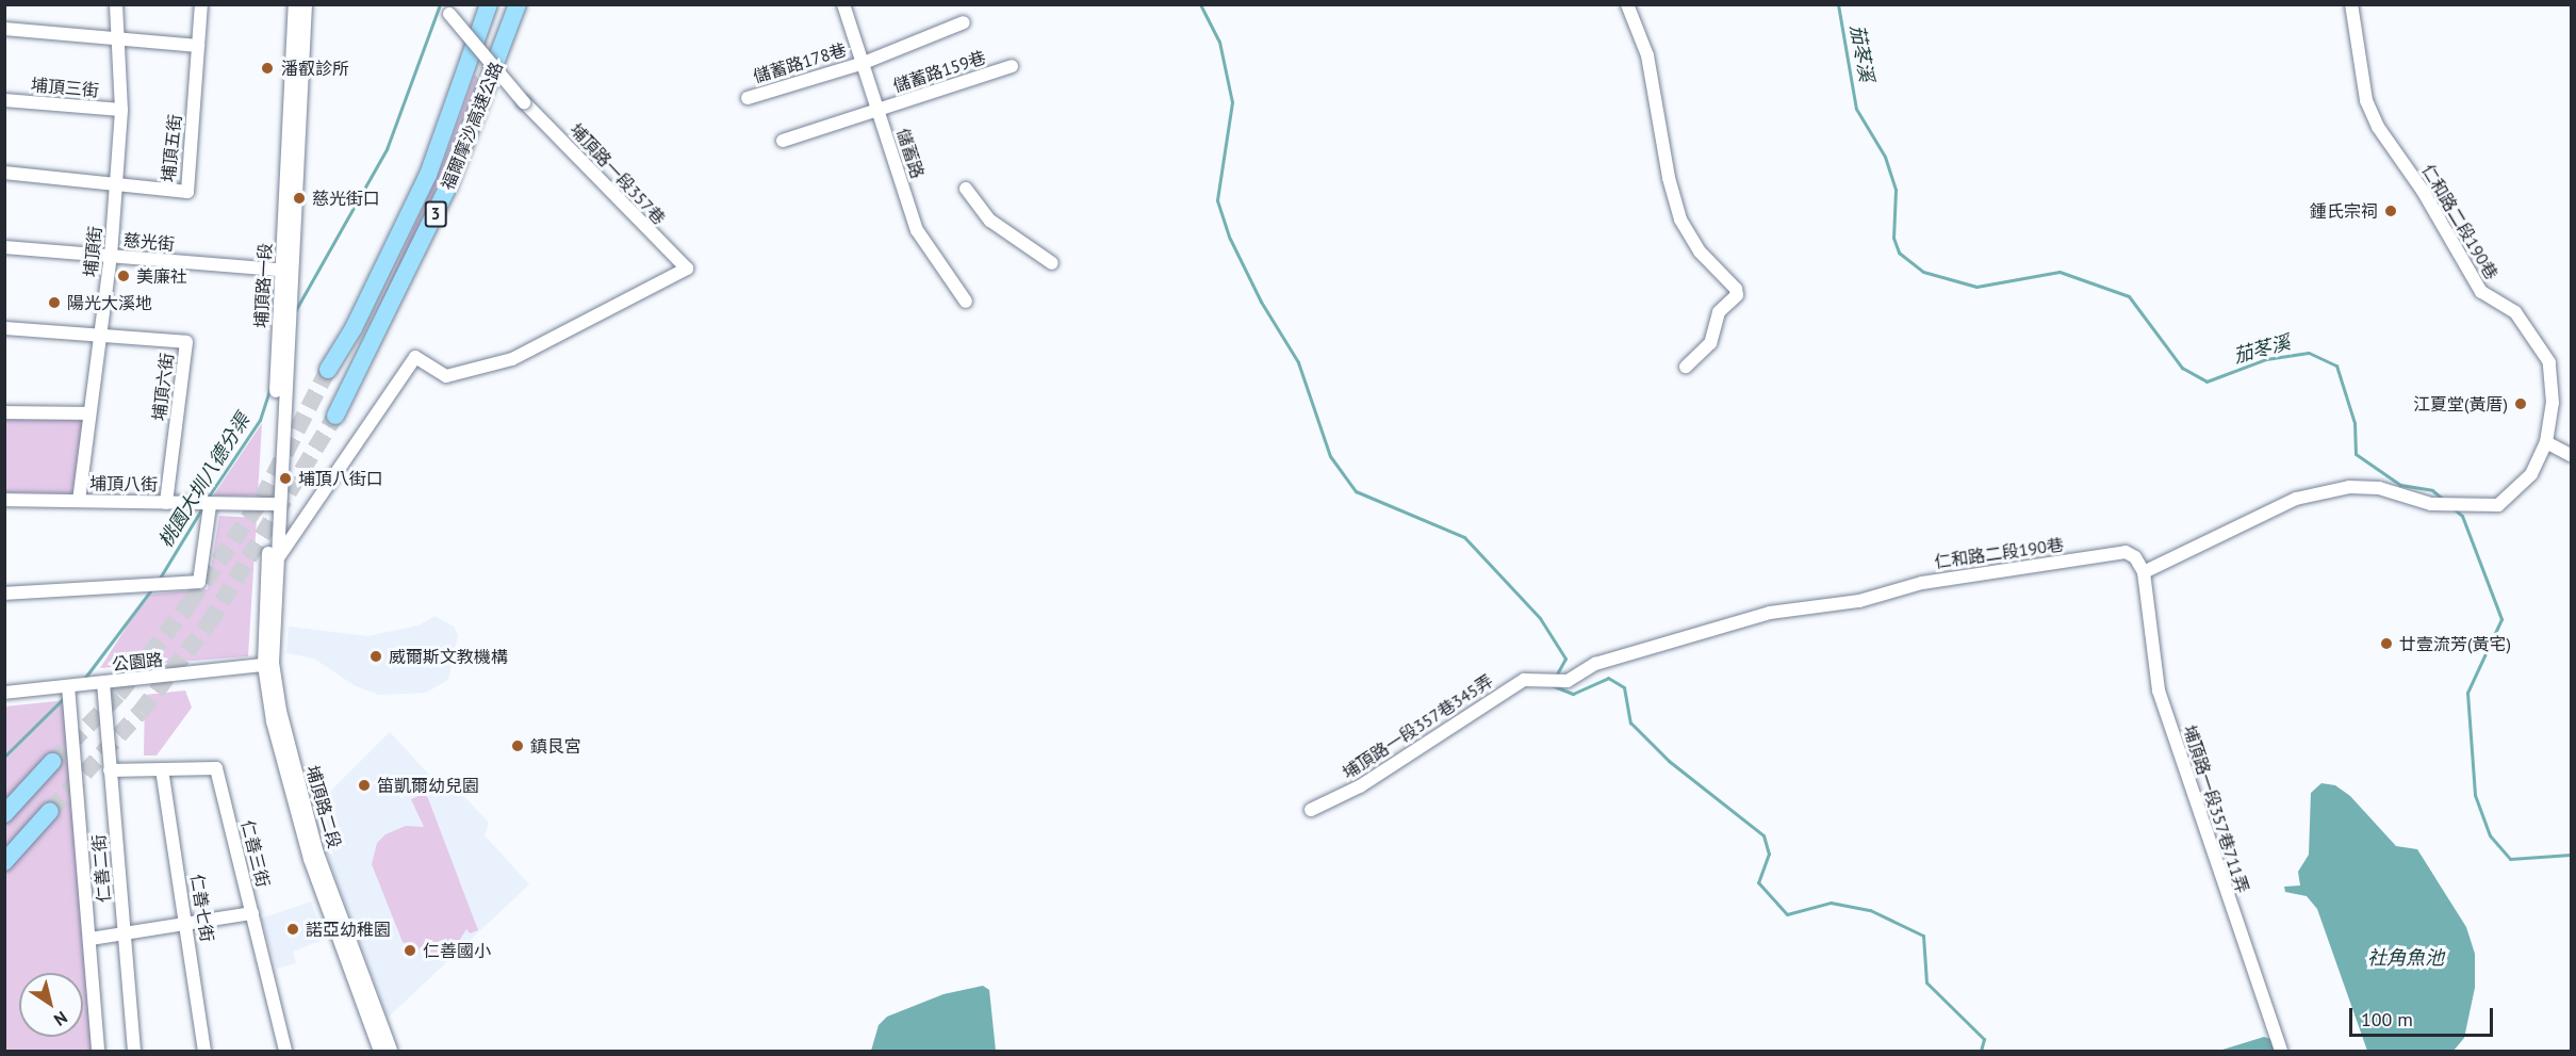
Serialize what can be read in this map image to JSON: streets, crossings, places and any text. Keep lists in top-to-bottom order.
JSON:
{
  "streets": {
    "highway": ["福爾摩沙高速公路", "3"],
    "street": [
      "儲蓄路178巷",
      "儲蓄路159巷",
      "埔頂三街",
      "埔頂五街",
      "儲蓄路",
      "埔頂路一段357巷",
      "仁和路二段190巷",
      "慈光街",
      "埔頂街",
      "埔頂路一段",
      "埔頂六街",
      "埔頂八街",
      "公園路",
      "埔頂路一段357巷345弄",
      "埔頂路二段",
      "埔頂路一段357巷711弄",
      "仁善三街",
      "仁善二街",
      "仁善七街"
    ]
  },
  "crossings": [
    ["儲蓄路178巷", "儲蓄路"],
    ["儲蓄路159巷", "儲蓄路"],
    ["埔頂三街", "埔頂街"],
    ["埔頂五街", "埔頂街"],
    ["埔頂路一段357巷", "埔頂路一段"],
    ["埔頂路一段357巷", "埔頂路二段"],
    ["仁和路二段190巷", "埔頂路一段357巷345弄"],
    ["仁和路二段190巷", "埔頂路一段357巷711弄"],
    ["慈光街", "埔頂街"],
    ["慈光街", "埔頂路一段"],
    ["埔頂街", "埔頂六街"],
    ["埔頂街", "埔頂八街"],
    ["埔頂路一段", "埔頂八街"],
    ["埔頂路一段", "埔頂路二段"],
    ["埔頂六街", "埔頂八街"],
    ["公園路", "埔頂路二段"],
    ["公園路", "仁善二街"],
    ["仁善三街", "仁善二街"],
    ["仁善三街", "仁善七街"]
  ],
  "water": ["茄苳溪", "桃園大圳八德分渠", "社角魚池"],
  "places": [
    "潘叡診所",
    "慈光街口",
    "鍾氏宗祠",
    "美廉社",
    "陽光大溪地",
    "江夏堂(黃厝)",
    "埔頂八街口",
    "廿壹流芳(黃宅)",
    "威爾斯文教機構",
    "鎮艮宮",
    "笛凱爾幼兒園",
    "諾亞幼稚園",
    "仁善國小"
  ],
  "scale_bar": "100 m",
  "north": "bottom right"
}
